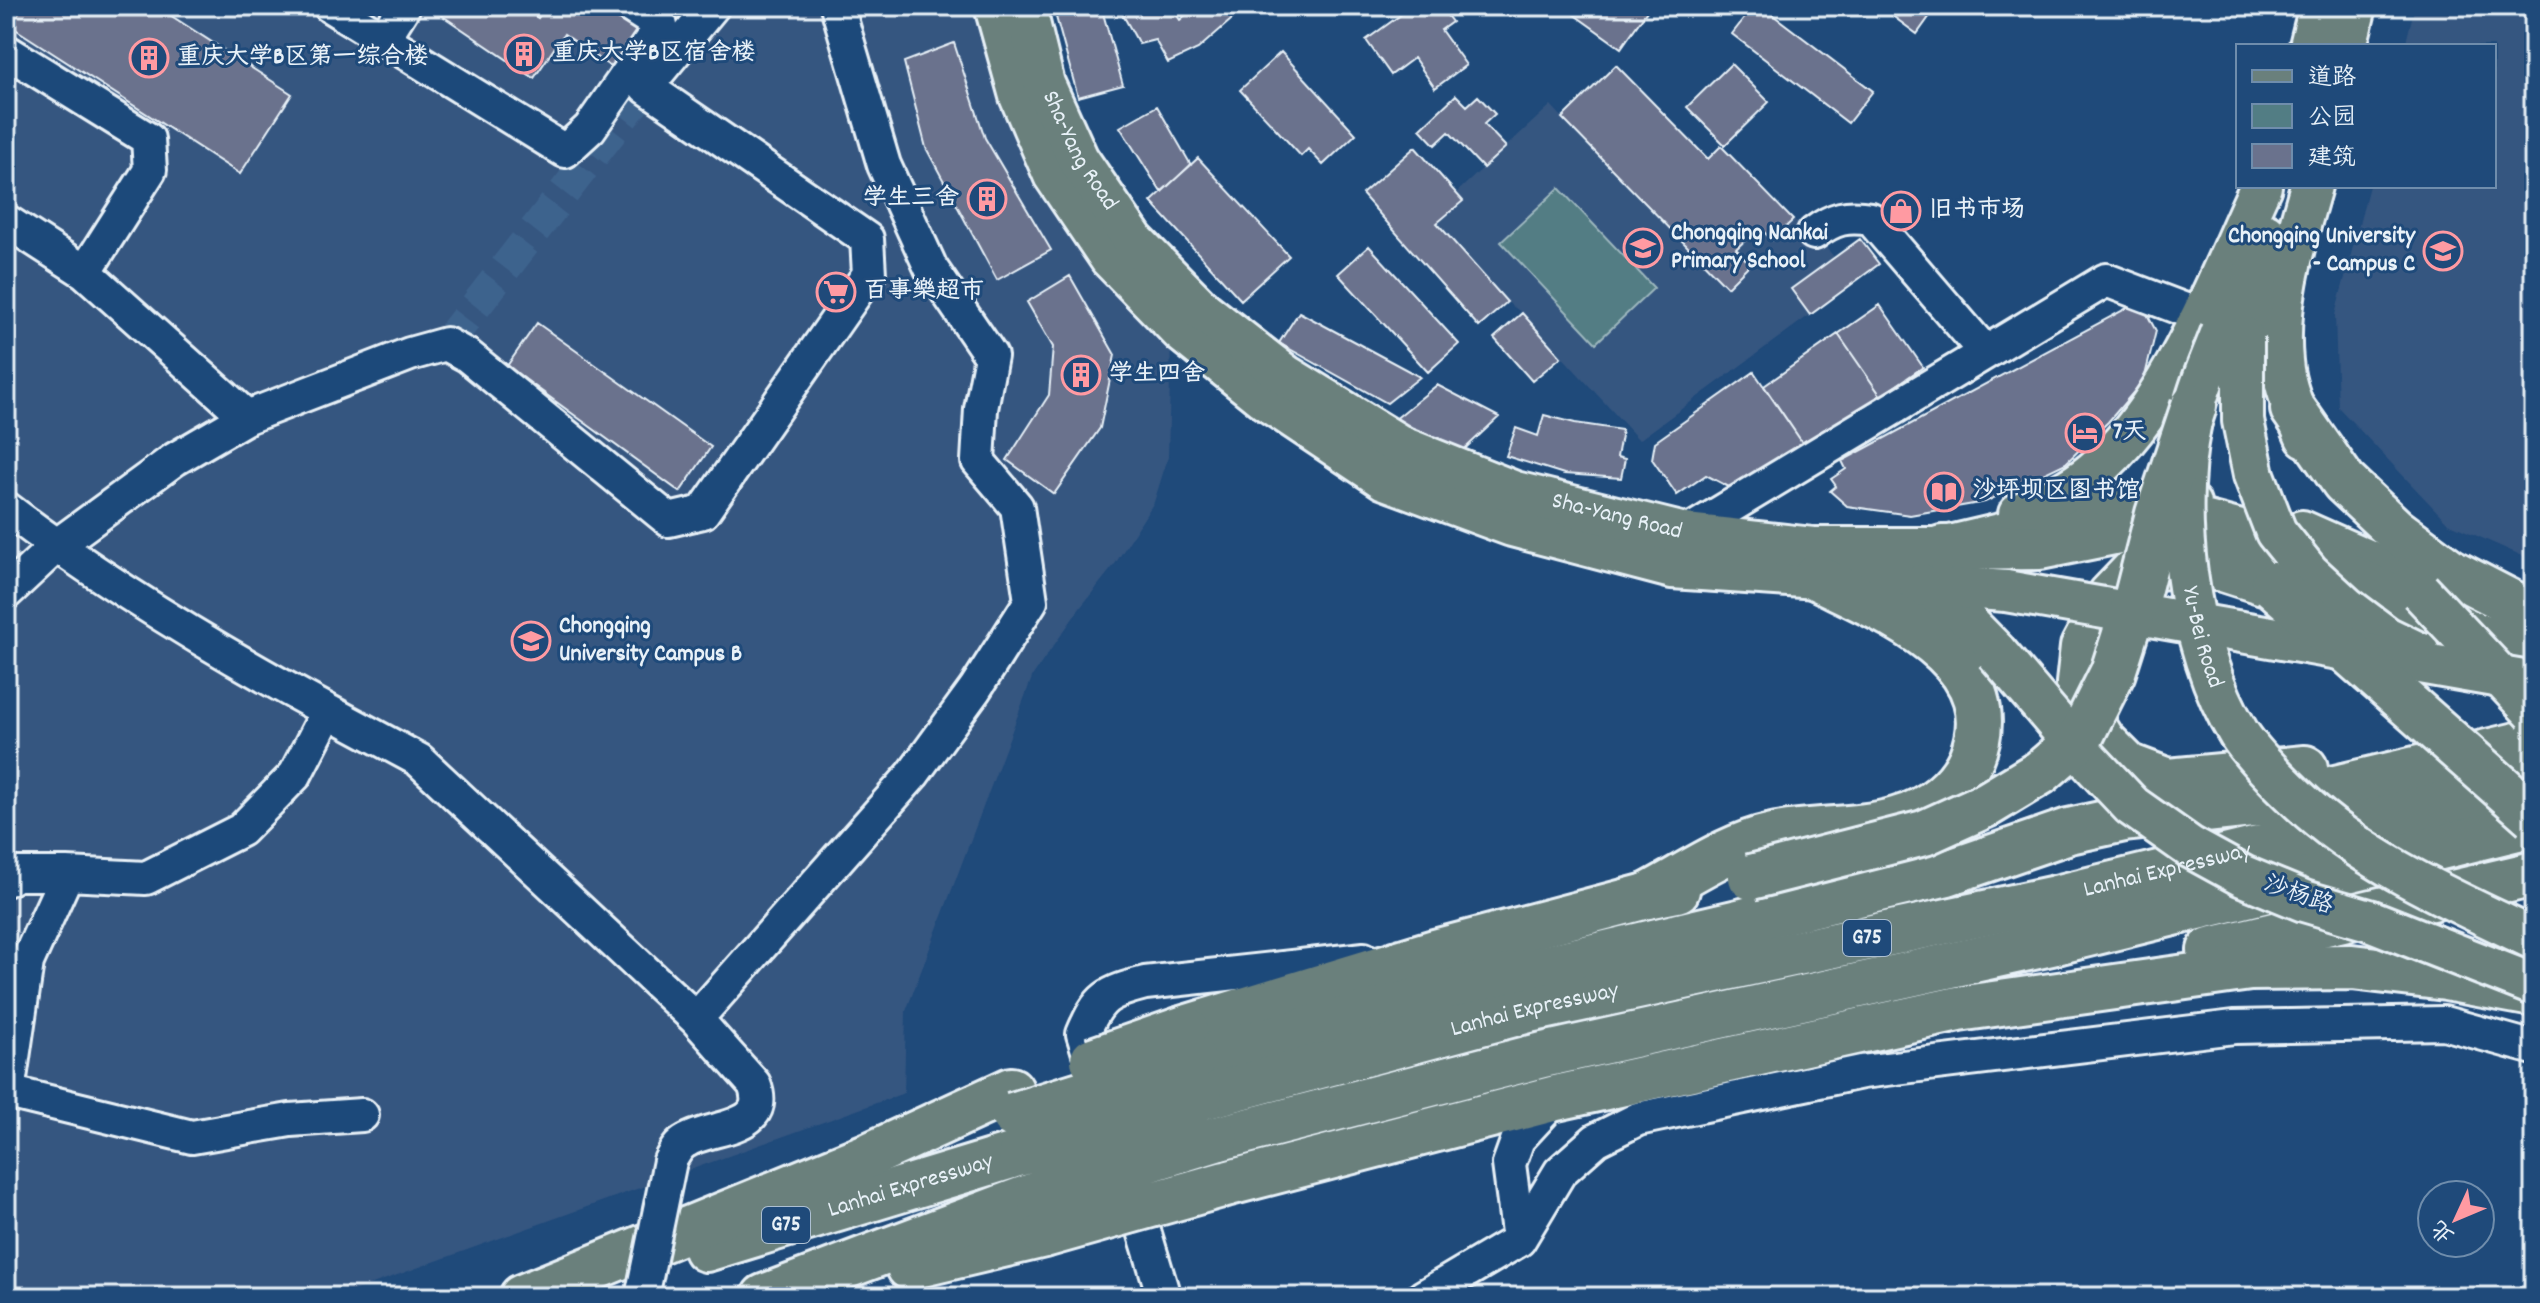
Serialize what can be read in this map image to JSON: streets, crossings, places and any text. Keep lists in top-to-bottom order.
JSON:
{
  "streets": {
    "highway": ["Lanhai Expressway", "G75"],
    "main road": ["Sha-Yang Road", "Yu-Bei Road", "沙杨路"]
  },
  "crossings": [
    ["Sha-Yang Road", "沙杨路"]
  ],
  "places": {
    "building": [
      "重庆大学B区宿舍楼",
      "重庆大学B区第一综合楼",
      "学生三舍",
      "学生四舍"
    ],
    "shop": ["旧书市场"],
    "school or university": ["Chongqing Nankai Primary School", "Chongqing University - Campus C", "Chongqing University Campus B"],
    "supermarket": ["百事樂超市"],
    "hotel": ["7天"],
    "library": ["沙坪坝区图书馆"]
  },
  "legend": ["道路", "公园", "建筑"],
  "north": "bottom left"
}
